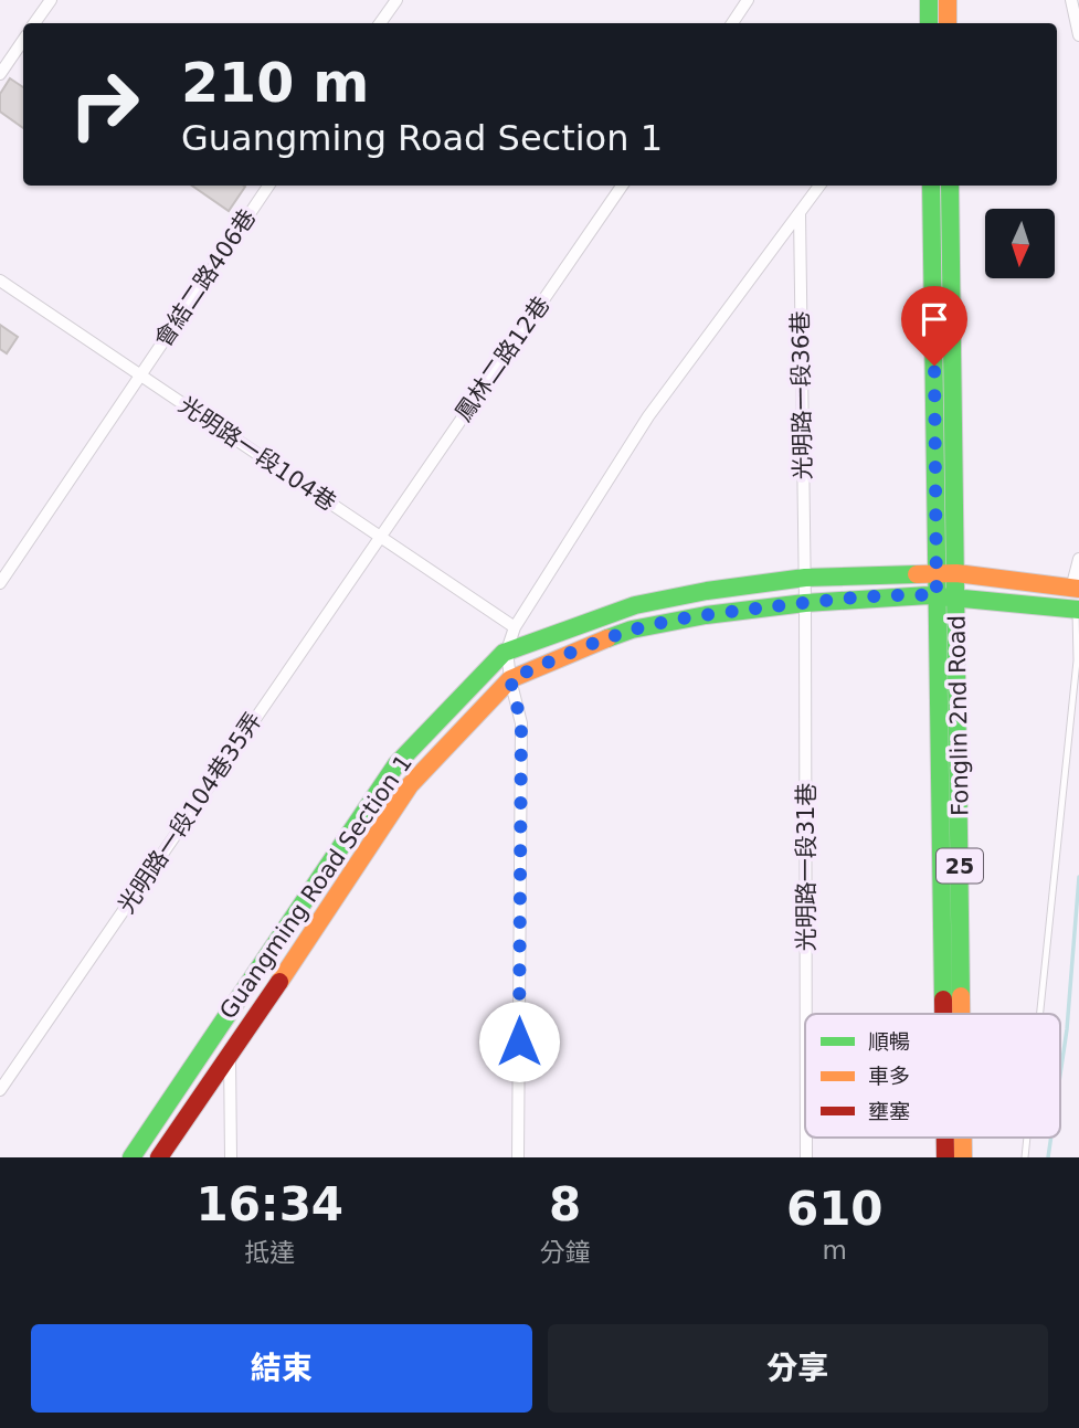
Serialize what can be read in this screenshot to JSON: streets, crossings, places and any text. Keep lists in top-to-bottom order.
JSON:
{
  "streets": {
    "street": [
      "會結二路406巷",
      "鳳林二路12巷",
      "光明路一段36巷",
      "光明路一段104巷",
      "Fonglin 2nd Road",
      "光明路一段104巷35弄",
      "25",
      "光明路一段31巷",
      "Guangming Road Section 1"
    ]
  },
  "crossings": [
    ["會結二路406巷", "光明路一段104巷"],
    ["鳳林二路12巷", "光明路一段104巷"],
    ["鳳林二路12巷", "光明路一段104巷35弄"],
    ["光明路一段36巷", "光明路一段31巷"],
    ["光明路一段36巷", "Guangming Road Section 1"],
    ["光明路一段104巷", "光明路一段104巷35弄"],
    ["Fonglin 2nd Road", "Guangming Road Section 1"],
    ["光明路一段31巷", "Guangming Road Section 1"]
  ],
  "legend": ["順暢", "車多", "壅塞"],
  "north": "bottom",
  "page": {
    "turn": ["210 m", "Guangming Road Section 1"],
    "eta": [
      "16:34",
      "抵達",
      "8",
      "分鐘",
      "610",
      "m"
    ],
    "buttons": ["結束", "分享"]
  }
}
